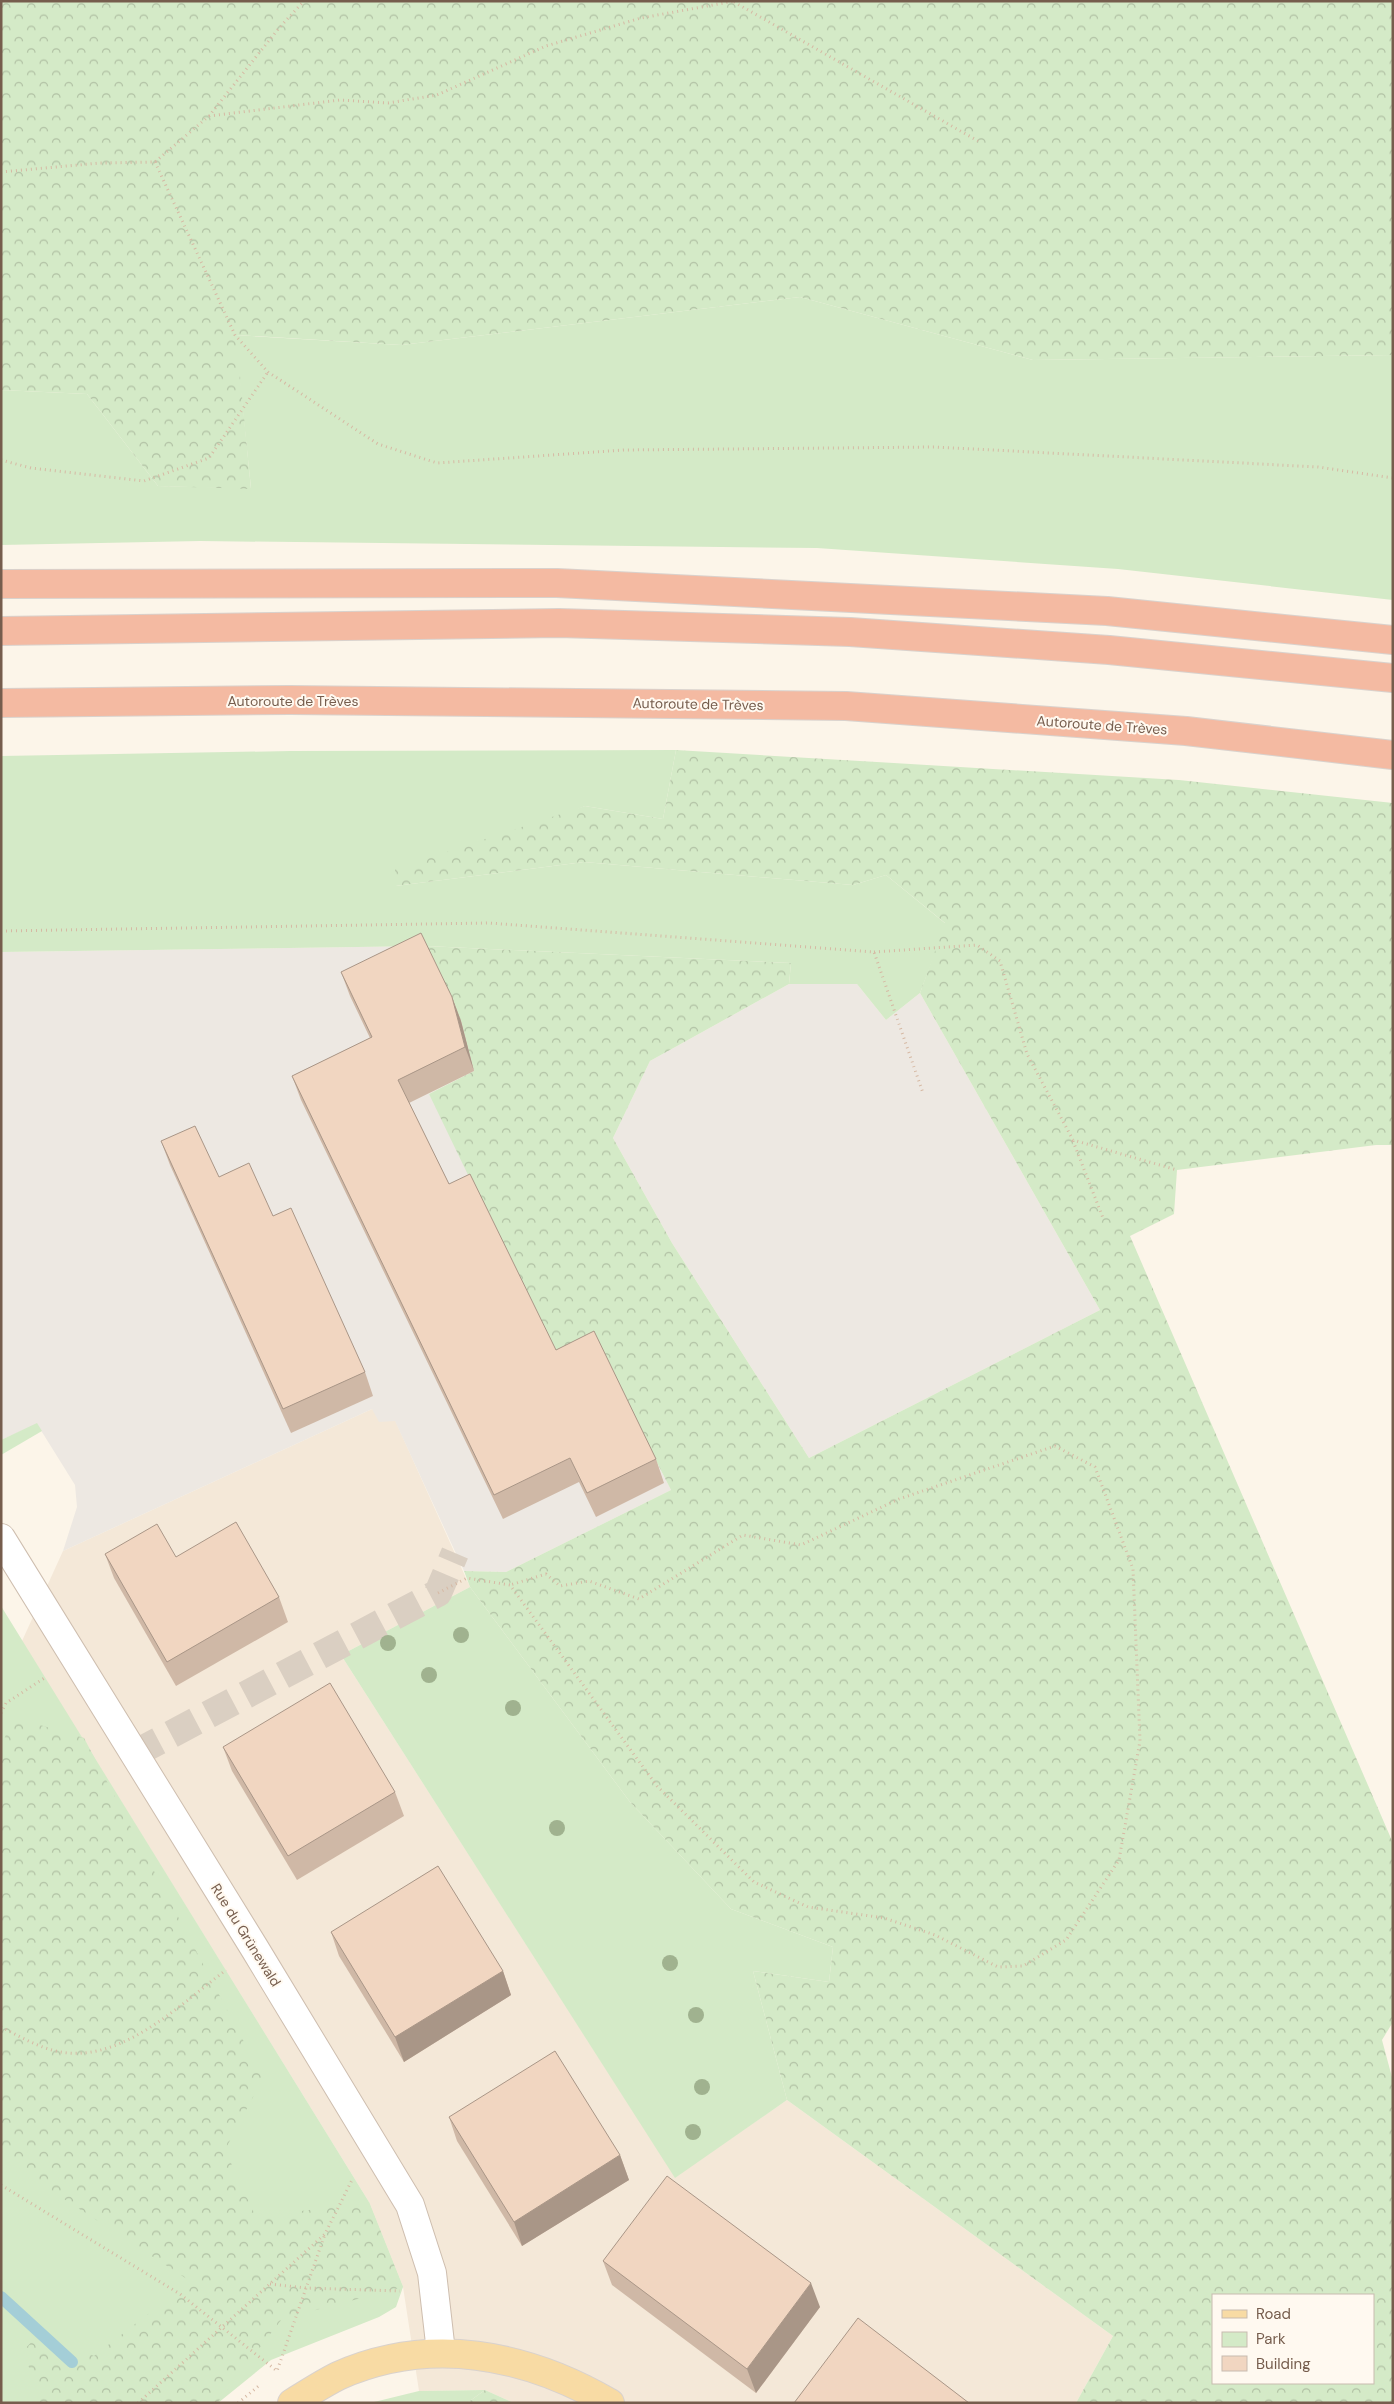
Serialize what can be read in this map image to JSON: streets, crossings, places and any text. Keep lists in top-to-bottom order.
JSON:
{
  "streets": {
    "highway": ["Autoroute de Trèves"],
    "street": ["Rue du Grünewald"]
  },
  "legend": ["Road", "Park", "Building"]
}
